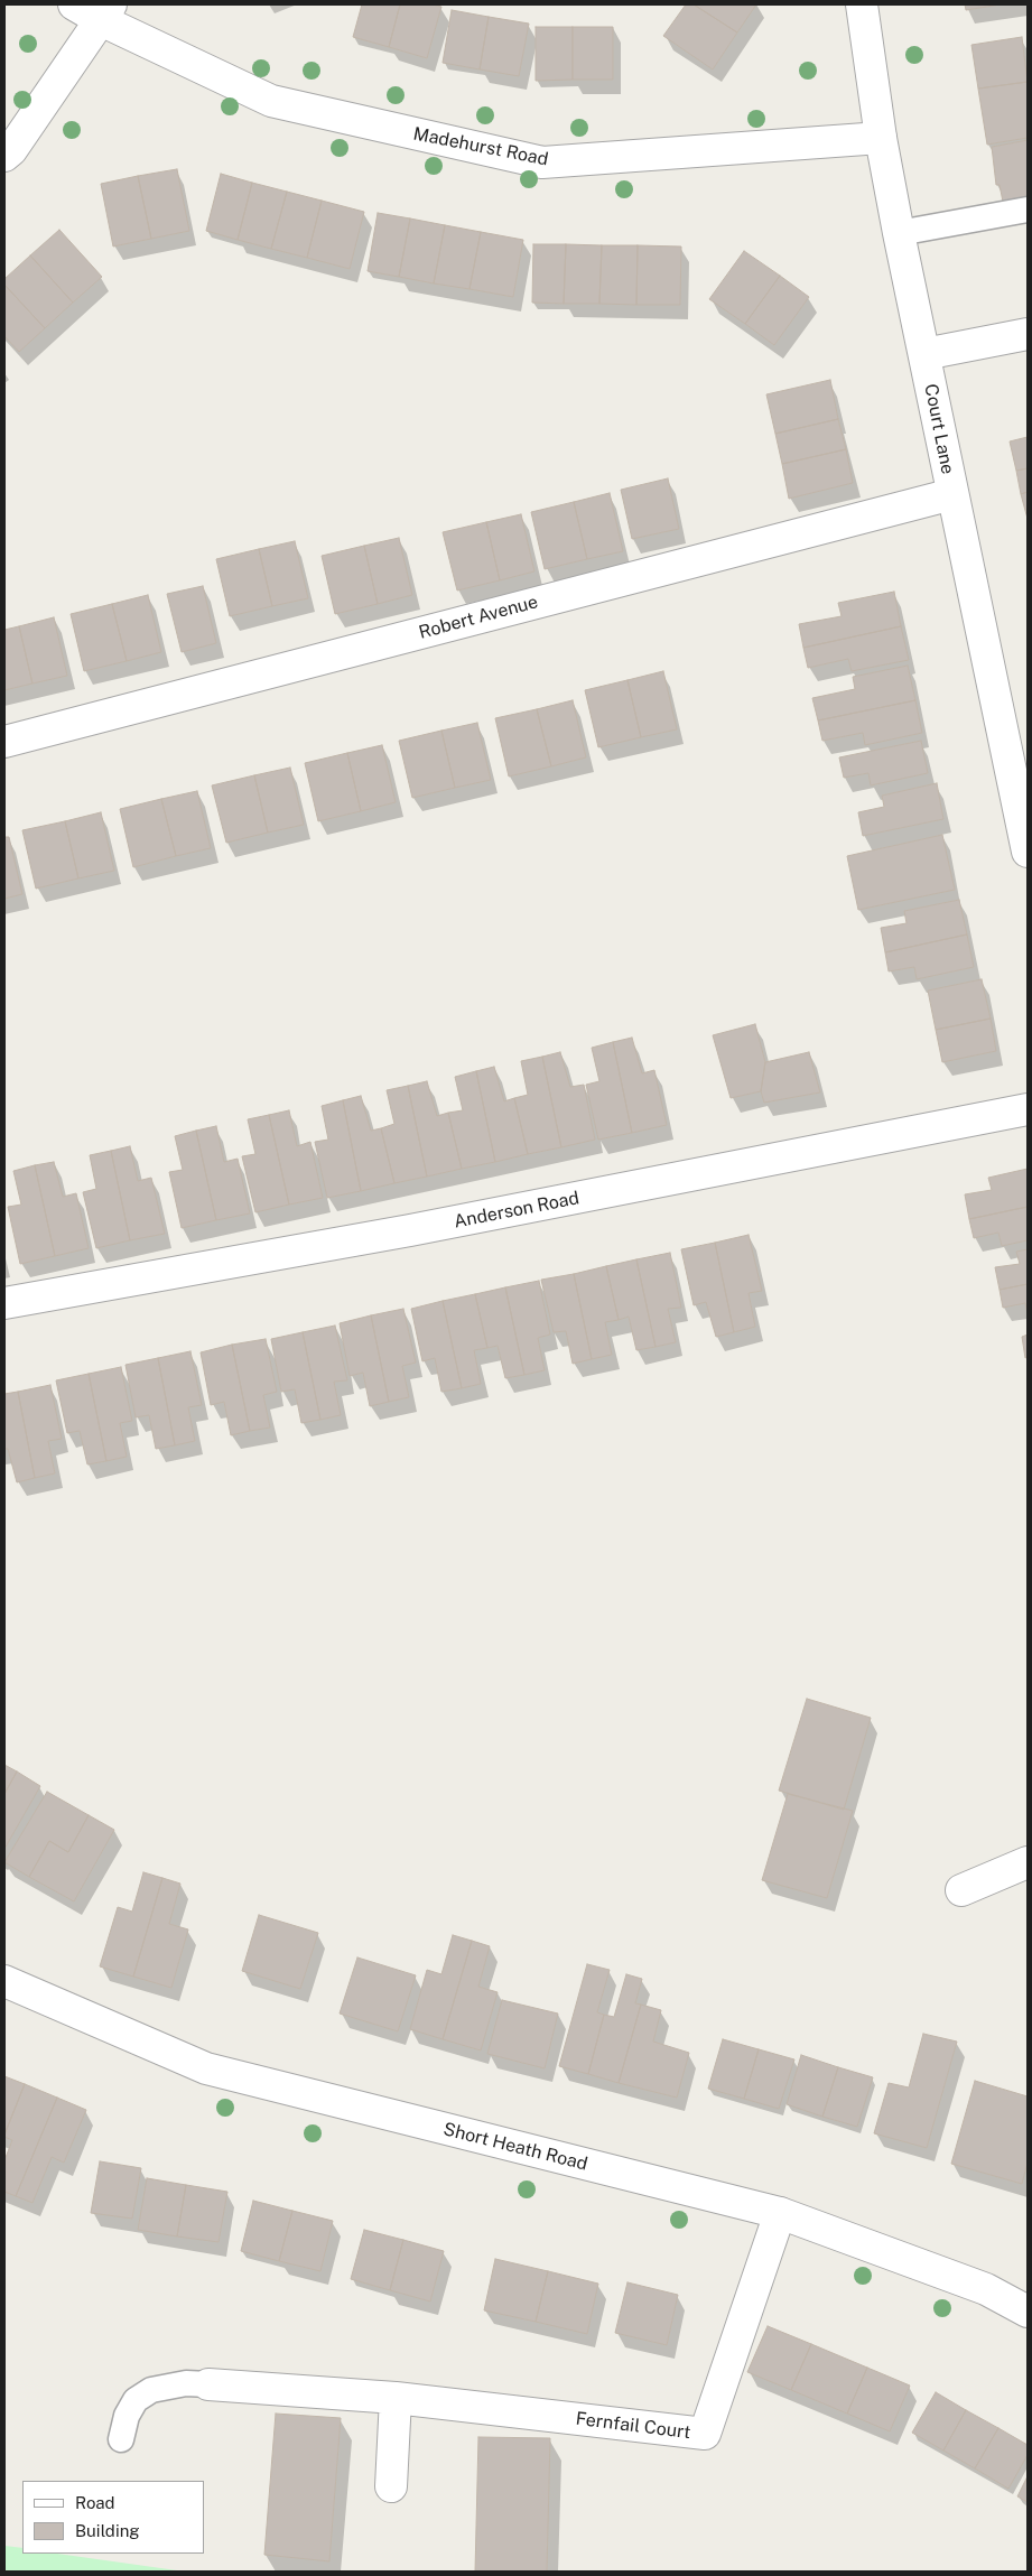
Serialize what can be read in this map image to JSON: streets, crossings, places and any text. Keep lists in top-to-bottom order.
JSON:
{
  "streets": {
    "street": [
      "Madehurst Road",
      "Court Lane",
      "Robert Avenue",
      "Anderson Road",
      "Short Heath Road",
      "Fernfail Court"
    ]
  },
  "crossings": [
    ["Madehurst Road", "Court Lane"],
    ["Court Lane", "Robert Avenue"],
    ["Short Heath Road", "Fernfail Court"]
  ],
  "legend": ["Road", "Building"]
}
